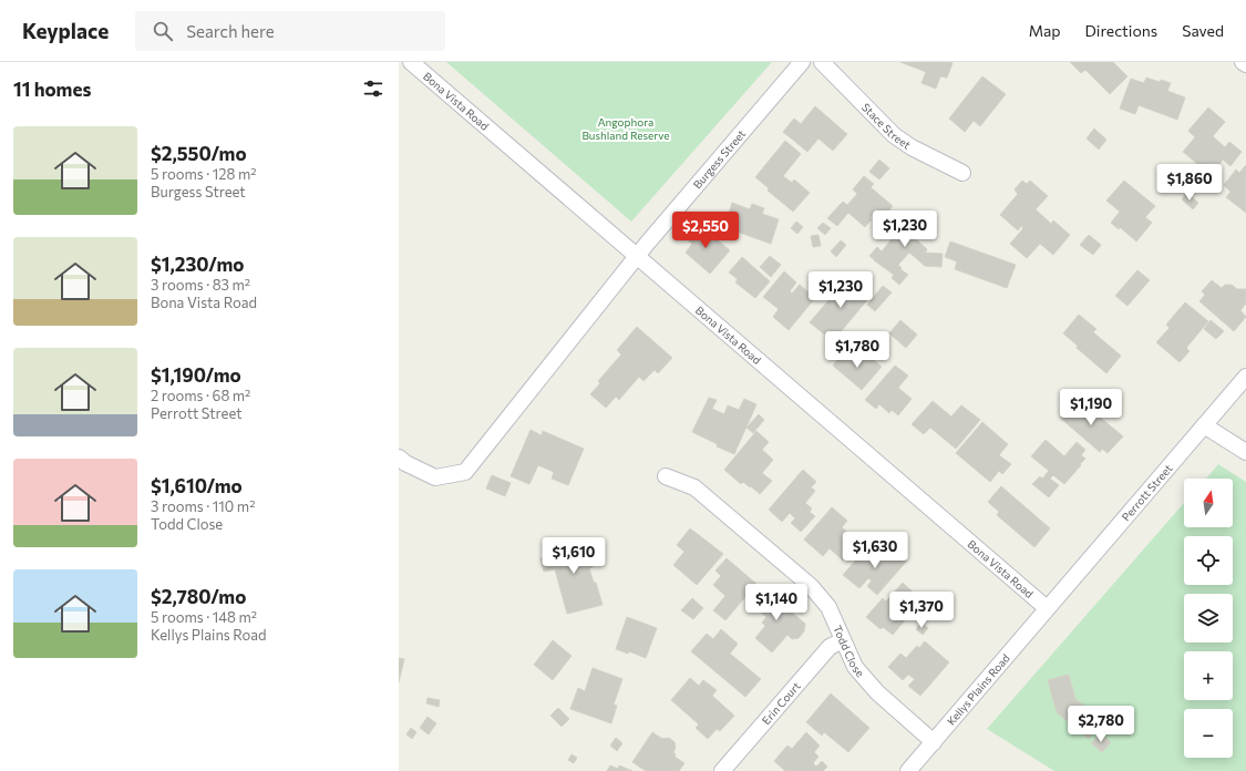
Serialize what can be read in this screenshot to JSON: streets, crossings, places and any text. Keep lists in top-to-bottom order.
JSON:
{
  "streets": {
    "street": [
      "Bona Vista Road",
      "Stace Street",
      "Burgess Street",
      "Perrott Street",
      "Todd Close",
      "Kellys Plains Road",
      "Erin Court"
    ]
  },
  "crossings": [
    ["Bona Vista Road", "Burgess Street"],
    ["Bona Vista Road", "Perrott Street"],
    ["Bona Vista Road", "Kellys Plains Road"],
    ["Perrott Street", "Kellys Plains Road"],
    ["Todd Close", "Kellys Plains Road"],
    ["Todd Close", "Erin Court"]
  ],
  "parks": ["Angophora Bushland Reserve"],
  "north": "top",
  "page": {
    "header": "Keyplace",
    "search": "Search here",
    "nav": ["Map", "Directions", "Saved"],
    "heading": "11 homes",
    "list": [
      {
        "name": "$2,550/mo",
        "note": "5 rooms · 128 m² · Burgess Street"
      },
      {
        "name": "$1,230/mo",
        "note": "3 rooms · 83 m² · Bona Vista Road"
      },
      {
        "name": "$1,190/mo",
        "note": "2 rooms · 68 m² · Perrott Street"
      },
      {
        "name": "$1,610/mo",
        "note": "3 rooms · 110 m² · Todd Close"
      },
      {
        "name": "$2,780/mo",
        "note": "5 rooms · 148 m² · Kellys Plains Road"
      }
    ],
    "price": [
      "$1,860",
      "$1,230",
      "$2,550",
      "$1,230",
      "$1,780",
      "$1,190",
      "$1,630",
      "$1,610",
      "$1,140",
      "$1,370",
      "$2,780"
    ],
    "map_buttons": ["+", "−"]
  }
}
